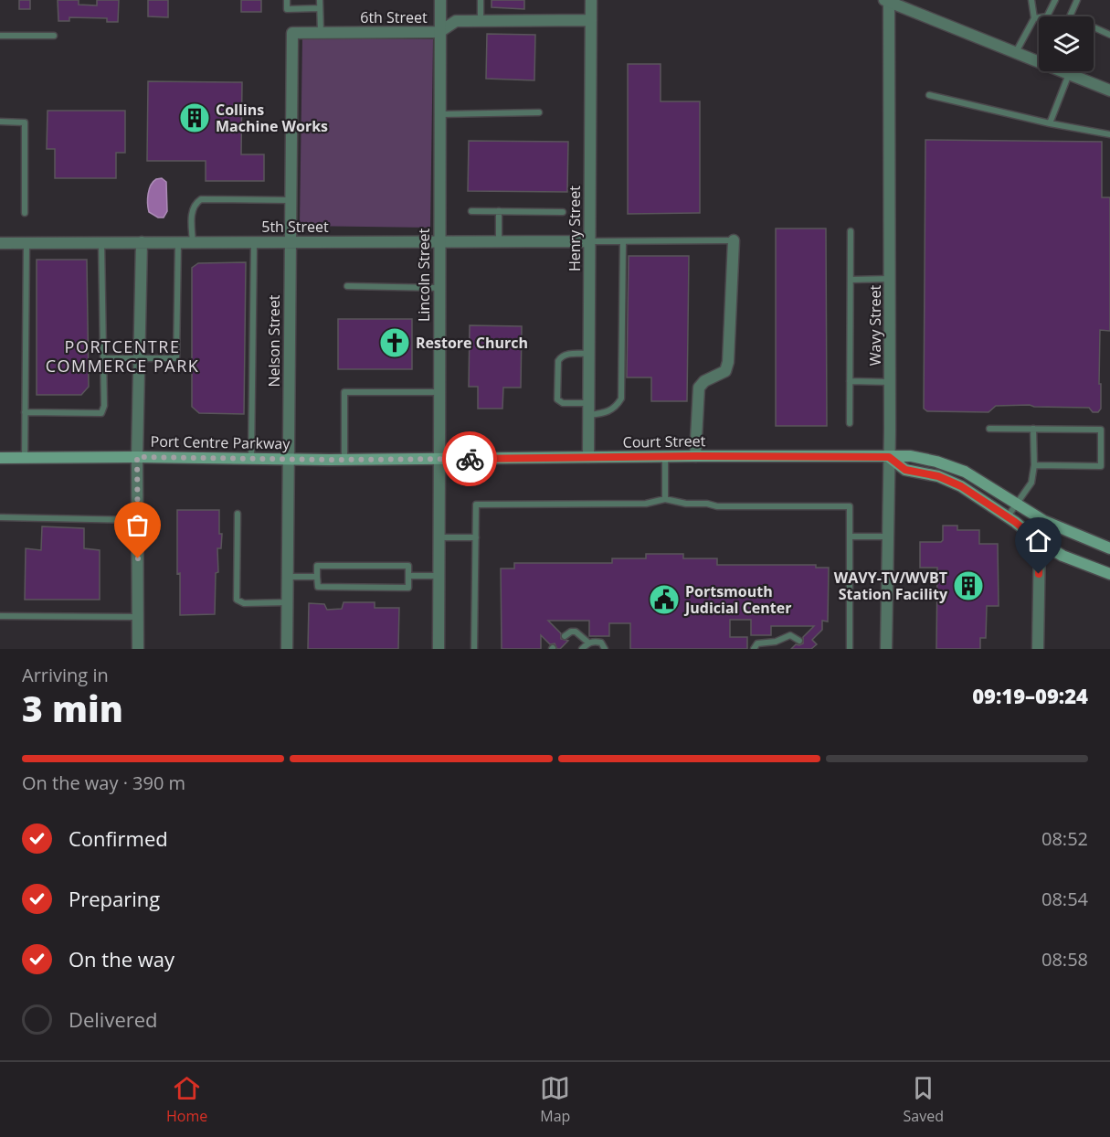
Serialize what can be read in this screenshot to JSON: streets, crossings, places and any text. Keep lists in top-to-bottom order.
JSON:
{
  "streets": {
    "main road": ["Court Street", "Port Centre Parkway"],
    "street": [
      "6th Street",
      "5th Street",
      "Henry Street",
      "Lincoln Street",
      "Wavy Street",
      "Nelson Street"
    ]
  },
  "crossings": [
    ["6th Street", "Henry Street"],
    ["6th Street", "Lincoln Street"],
    ["6th Street", "Nelson Street"],
    ["5th Street", "Henry Street"],
    ["5th Street", "Lincoln Street"],
    ["5th Street", "Nelson Street"],
    ["Henry Street", "Court Street"],
    ["Lincoln Street", "Court Street"],
    ["Lincoln Street", "Port Centre Parkway"],
    ["Wavy Street", "Court Street"],
    ["Nelson Street", "Port Centre Parkway"],
    ["Court Street", "Port Centre Parkway"]
  ],
  "districts": ["PORTCENTRE COMMERCE PARK"],
  "places": {
    "building": ["Collins Machine Works", "WAVY-TV/WVBT Station Facility"],
    "church": ["Restore Church"],
    "public building": ["Portsmouth Judicial Center"]
  },
  "page": {
    "heading": ["3 min", "Arriving in", "09:19–09:24"],
    "bar": "On the way · 390 m",
    "list": [
      ["Confirmed", "08:52"],
      ["Preparing", "08:54"],
      ["On the way", "08:58"],
      "Delivered"
    ],
    "tabs": ["Home", "Map", "Saved"]
  }
}
